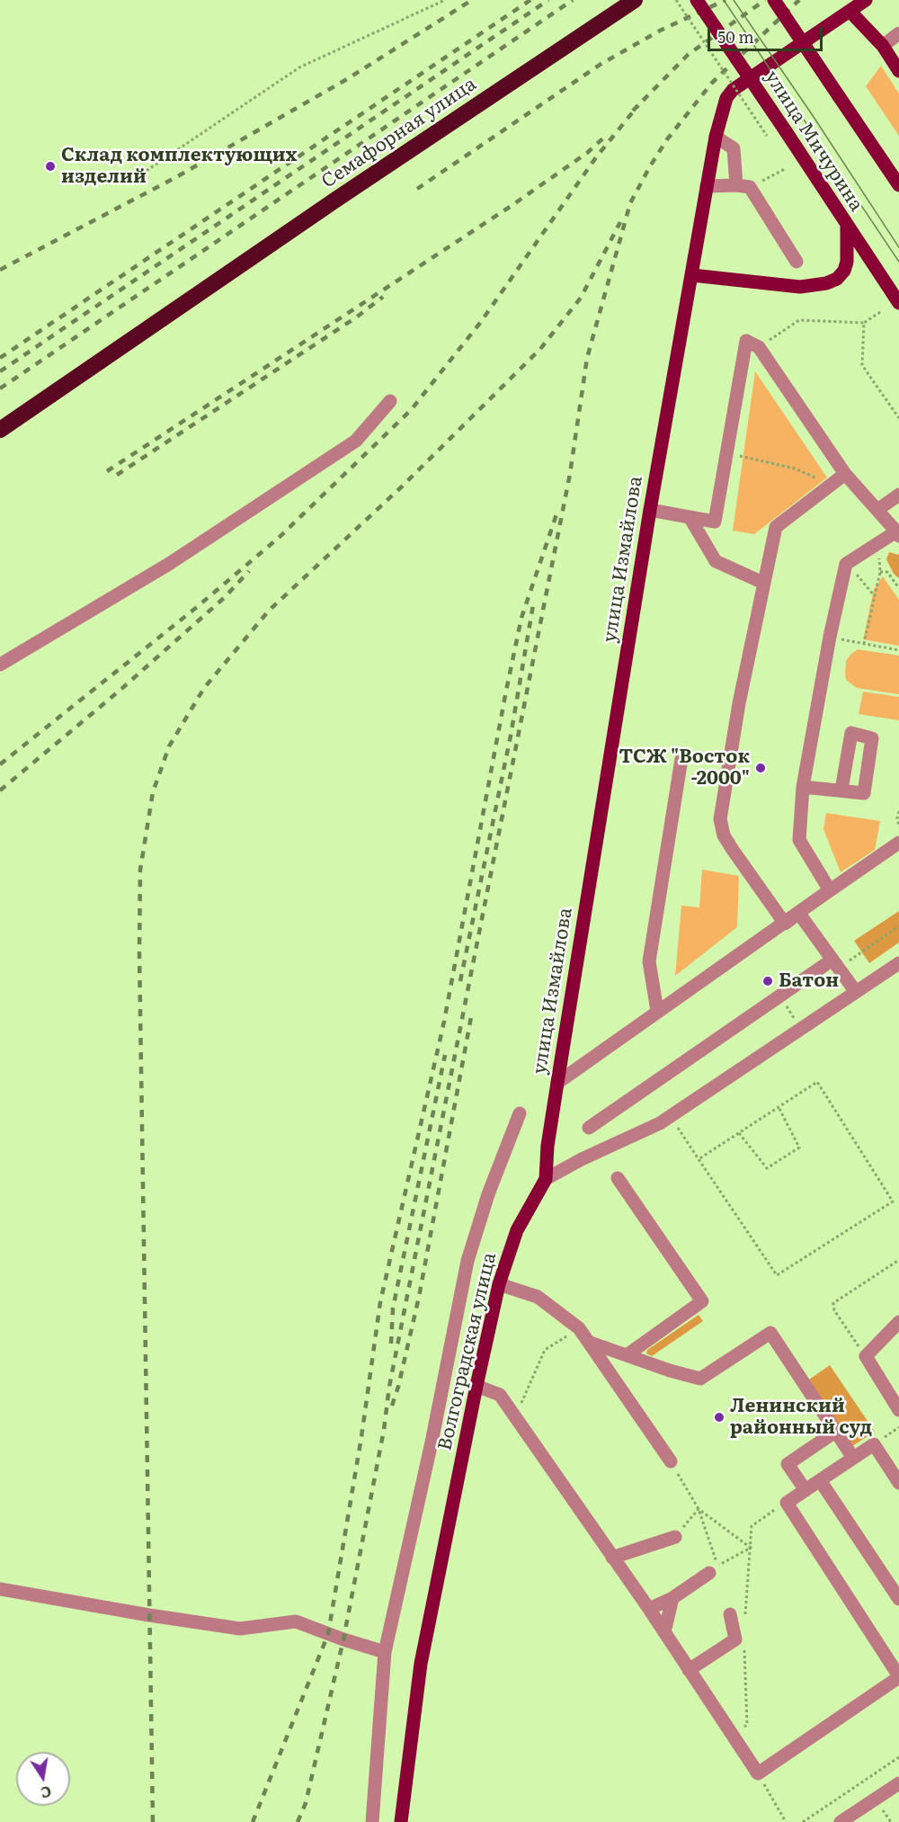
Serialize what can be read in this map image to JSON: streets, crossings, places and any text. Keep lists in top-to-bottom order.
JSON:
{
  "streets": {
    "highway": ["Семафорная улица"],
    "main road": ["улица Мичурина", "улица Измайлова", "Волгоградская улица"]
  },
  "crossings": [
    ["улица Измайлова", "Волгоградская улица"]
  ],
  "places": [
    "Склад комплектующих изделий",
    "ТСЖ \"Восток -2000\"",
    "Батон",
    "Ленинский районный суд"
  ],
  "scale_bar": "50 m",
  "north": "bottom"
}
